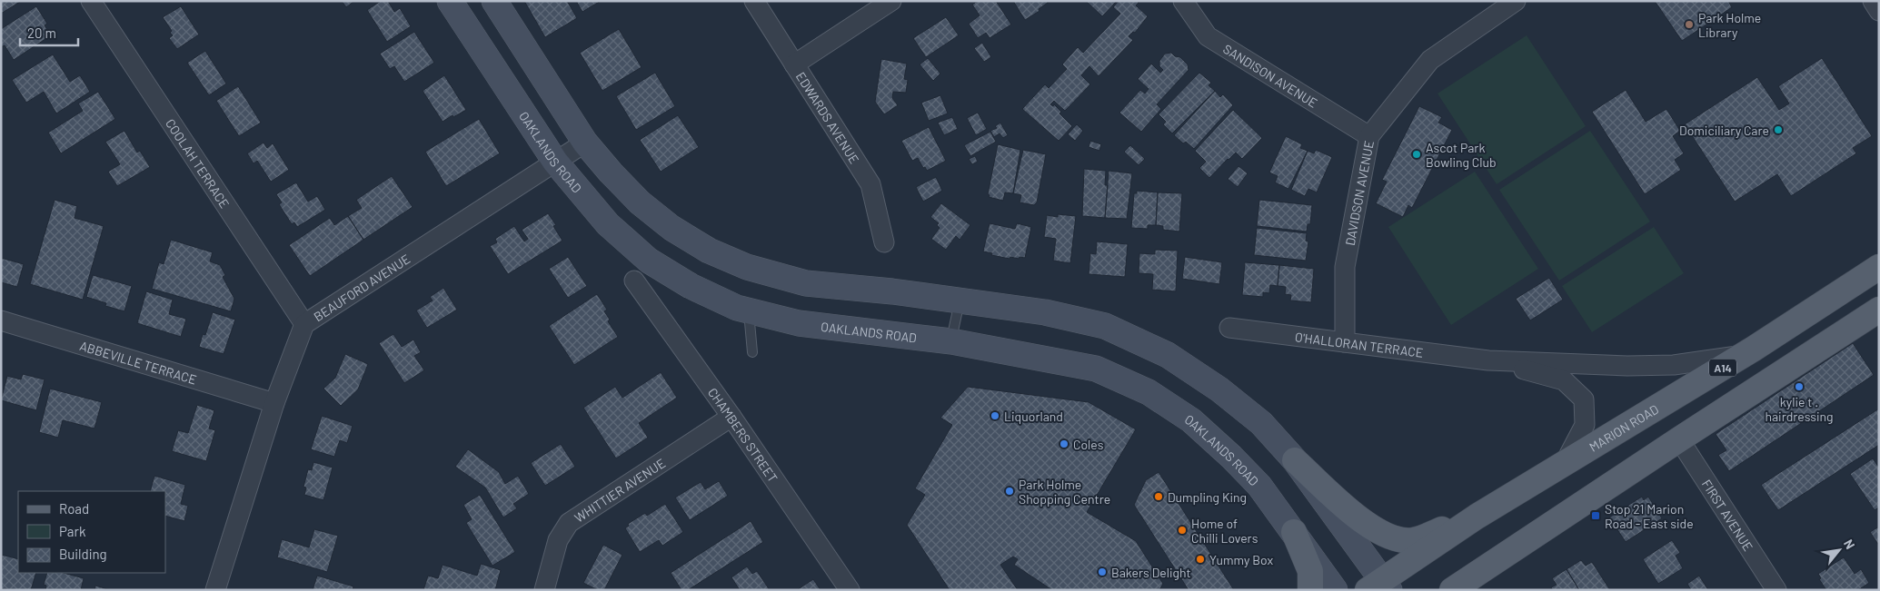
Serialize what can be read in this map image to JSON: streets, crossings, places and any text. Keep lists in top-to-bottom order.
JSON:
{
  "streets": {
    "main road": ["OAKLANDS ROAD", "A14", "MARION ROAD"],
    "street": [
      "SANDISON AVENUE",
      "EDWARDS AVENUE",
      "COOLAH TERRACE",
      "DAVIDSON AVENUE",
      "BEAUFORD AVENUE",
      "O'HALLORAN TERRACE",
      "ABBEVILLE TERRACE",
      "CHAMBERS STREET",
      "WHITTIER AVENUE",
      "FIRST AVENUE"
    ]
  },
  "crossings": [
    ["SANDISON AVENUE", "DAVIDSON AVENUE"],
    ["OAKLANDS ROAD", "BEAUFORD AVENUE"],
    ["COOLAH TERRACE", "BEAUFORD AVENUE"],
    ["DAVIDSON AVENUE", "O'HALLORAN TERRACE"],
    ["BEAUFORD AVENUE", "ABBEVILLE TERRACE"],
    ["O'HALLORAN TERRACE", "MARION ROAD"],
    ["CHAMBERS STREET", "WHITTIER AVENUE"]
  ],
  "places": {
    "other": [
      "Park Holme Library",
      "Domiciliary Care",
      "Ascot Park Bowling Club",
      "kylie t . hairdressing",
      "Liquorland",
      "Coles",
      "Park Holme Shopping Centre",
      "Dumpling King",
      "Home of Chilli Lovers",
      "Yummy Box",
      "Bakers Delight"
    ],
    "transit": ["Stop 21 Marion Road - East side"]
  },
  "legend": ["Road", "Park", "Building"],
  "scale_bar": "20 m",
  "north": "top right"
}
